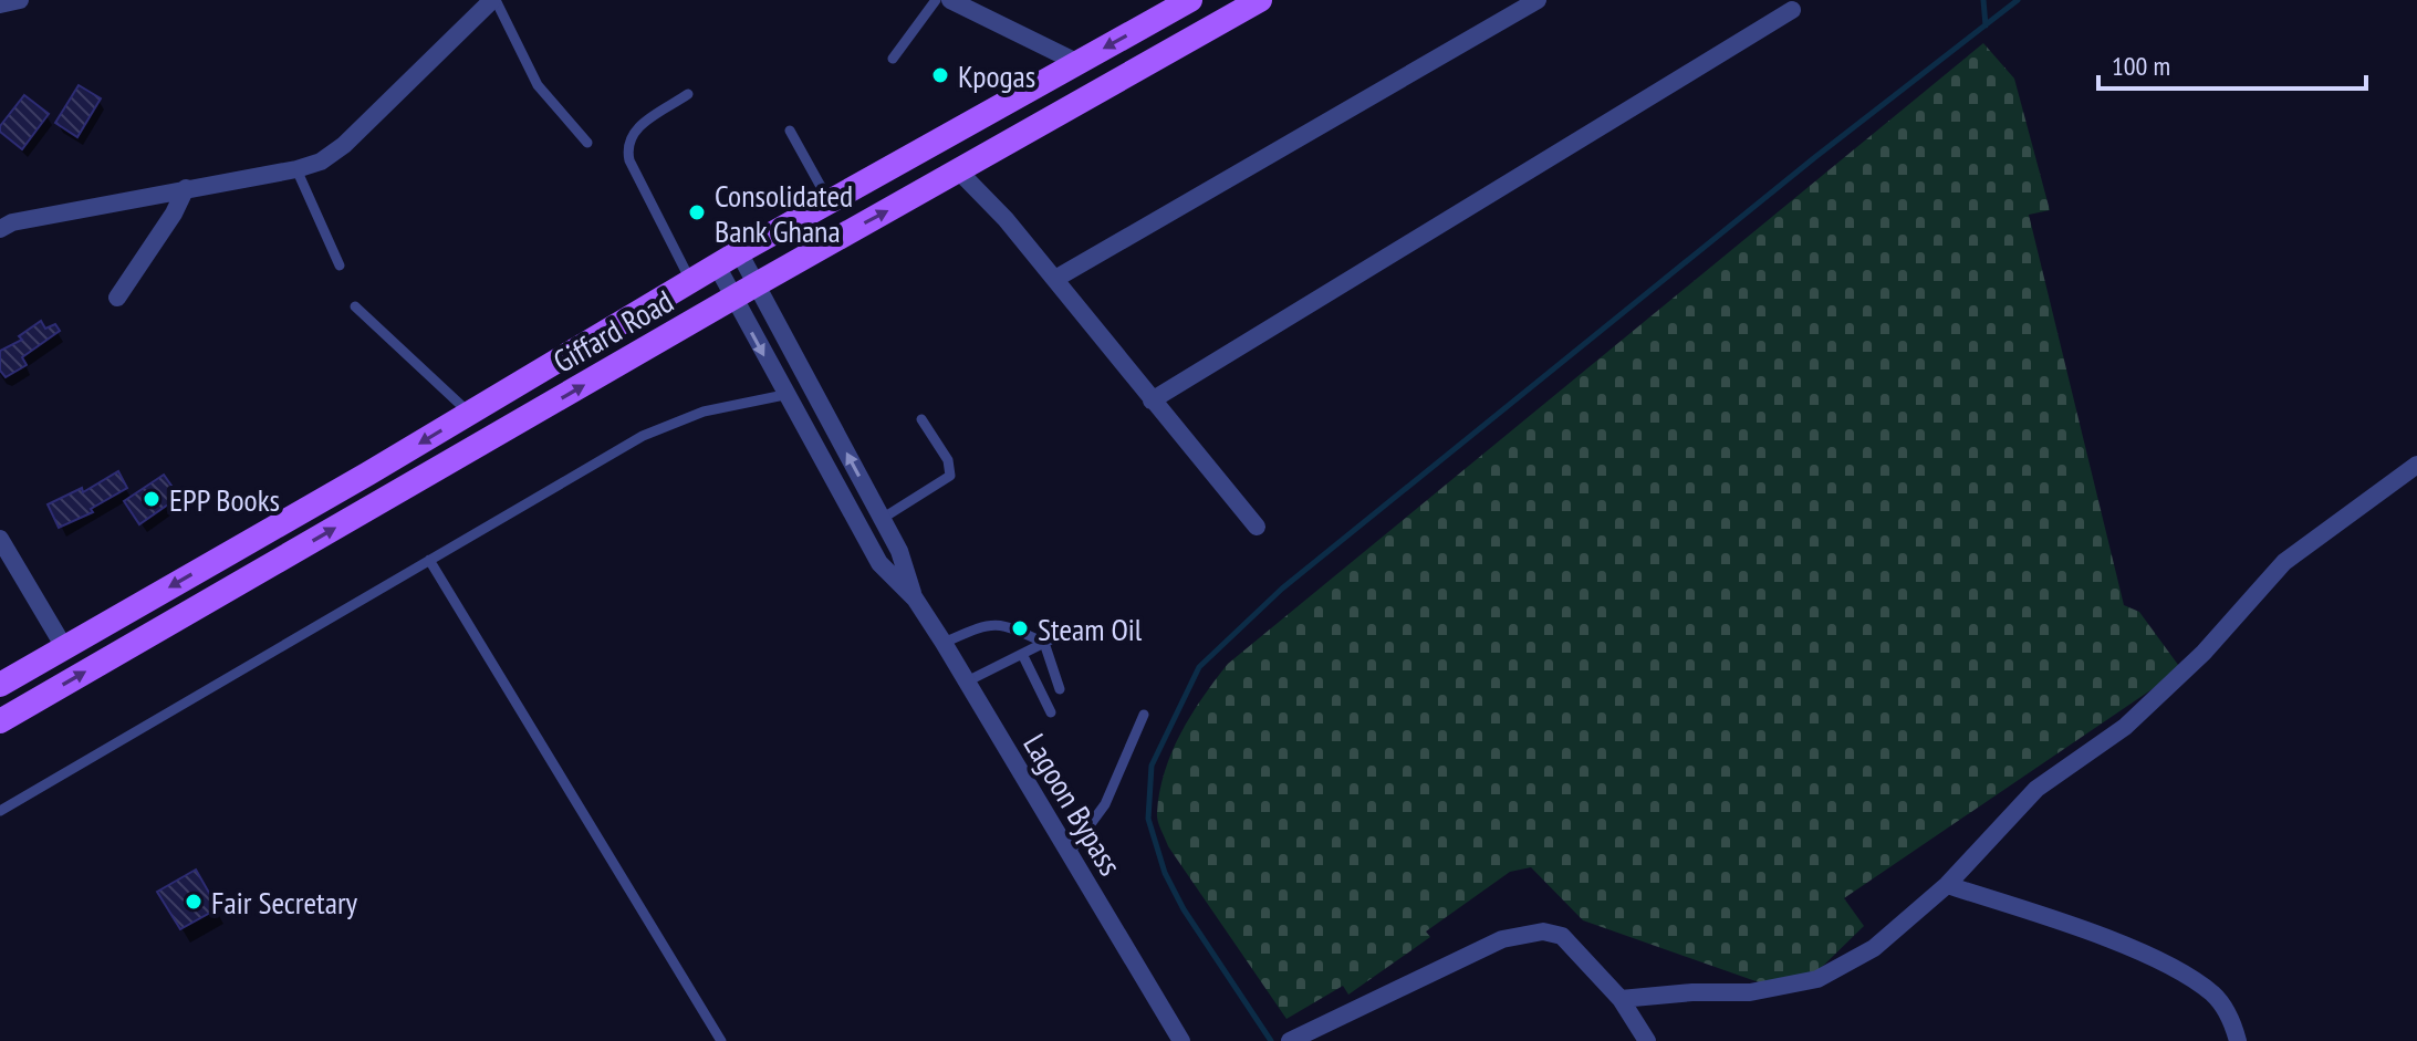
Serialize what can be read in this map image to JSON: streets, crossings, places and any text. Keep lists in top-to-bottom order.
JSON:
{
  "streets": {
    "main road": ["Giffard Road"],
    "street": ["Lagoon Bypass"]
  },
  "crossings": [
    ["Giffard Road", "Lagoon Bypass"]
  ],
  "places": [
    "Kpogas",
    "Consolidated Bank Ghana",
    "EPP Books",
    "Steam Oil",
    "Fair Secretary"
  ],
  "scale_bar": "100 m"
}
